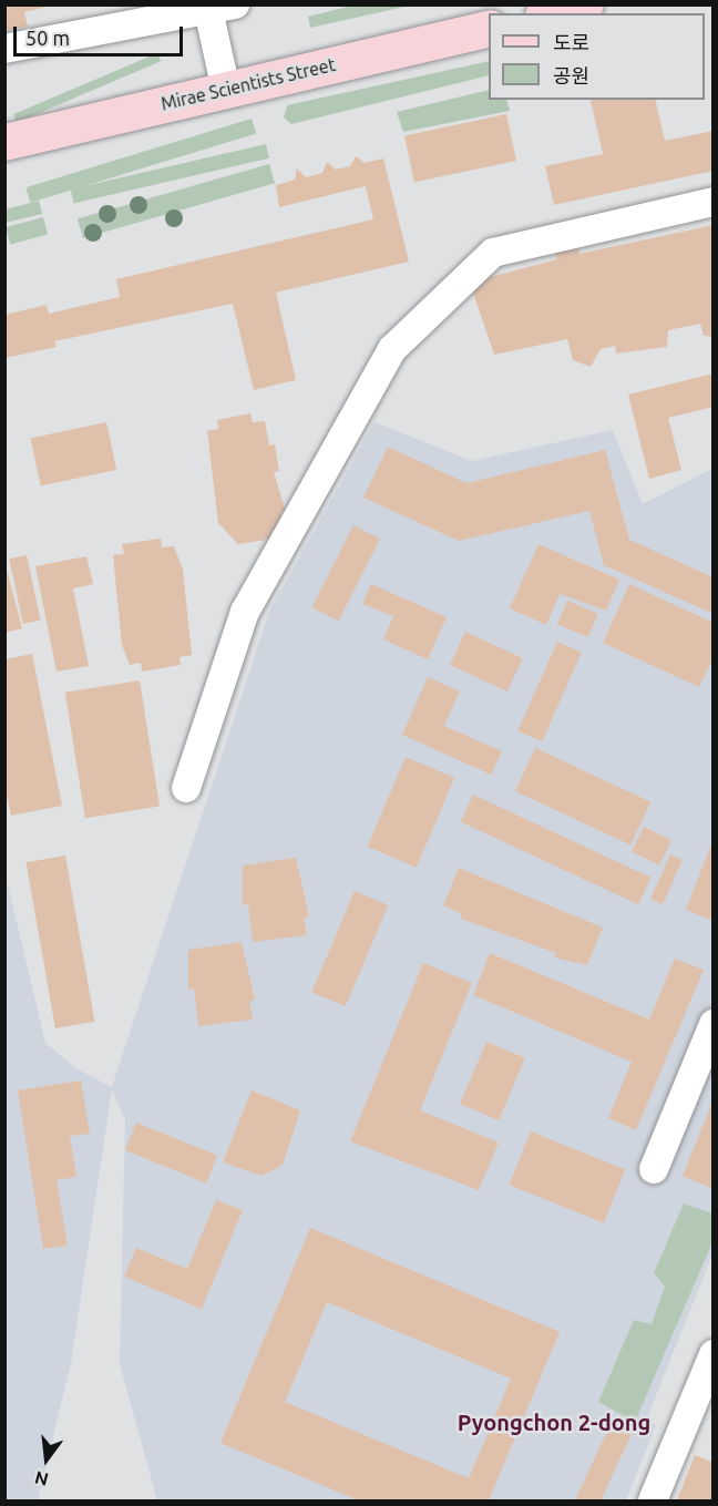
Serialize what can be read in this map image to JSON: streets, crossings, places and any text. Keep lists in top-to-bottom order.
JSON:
{
  "streets": {
    "main road": ["Mirae Scientists Street"]
  },
  "districts": ["Pyongchon 2-dong"],
  "legend": ["도로", "공원"],
  "scale_bar": "50 m",
  "north": "bottom"
}
